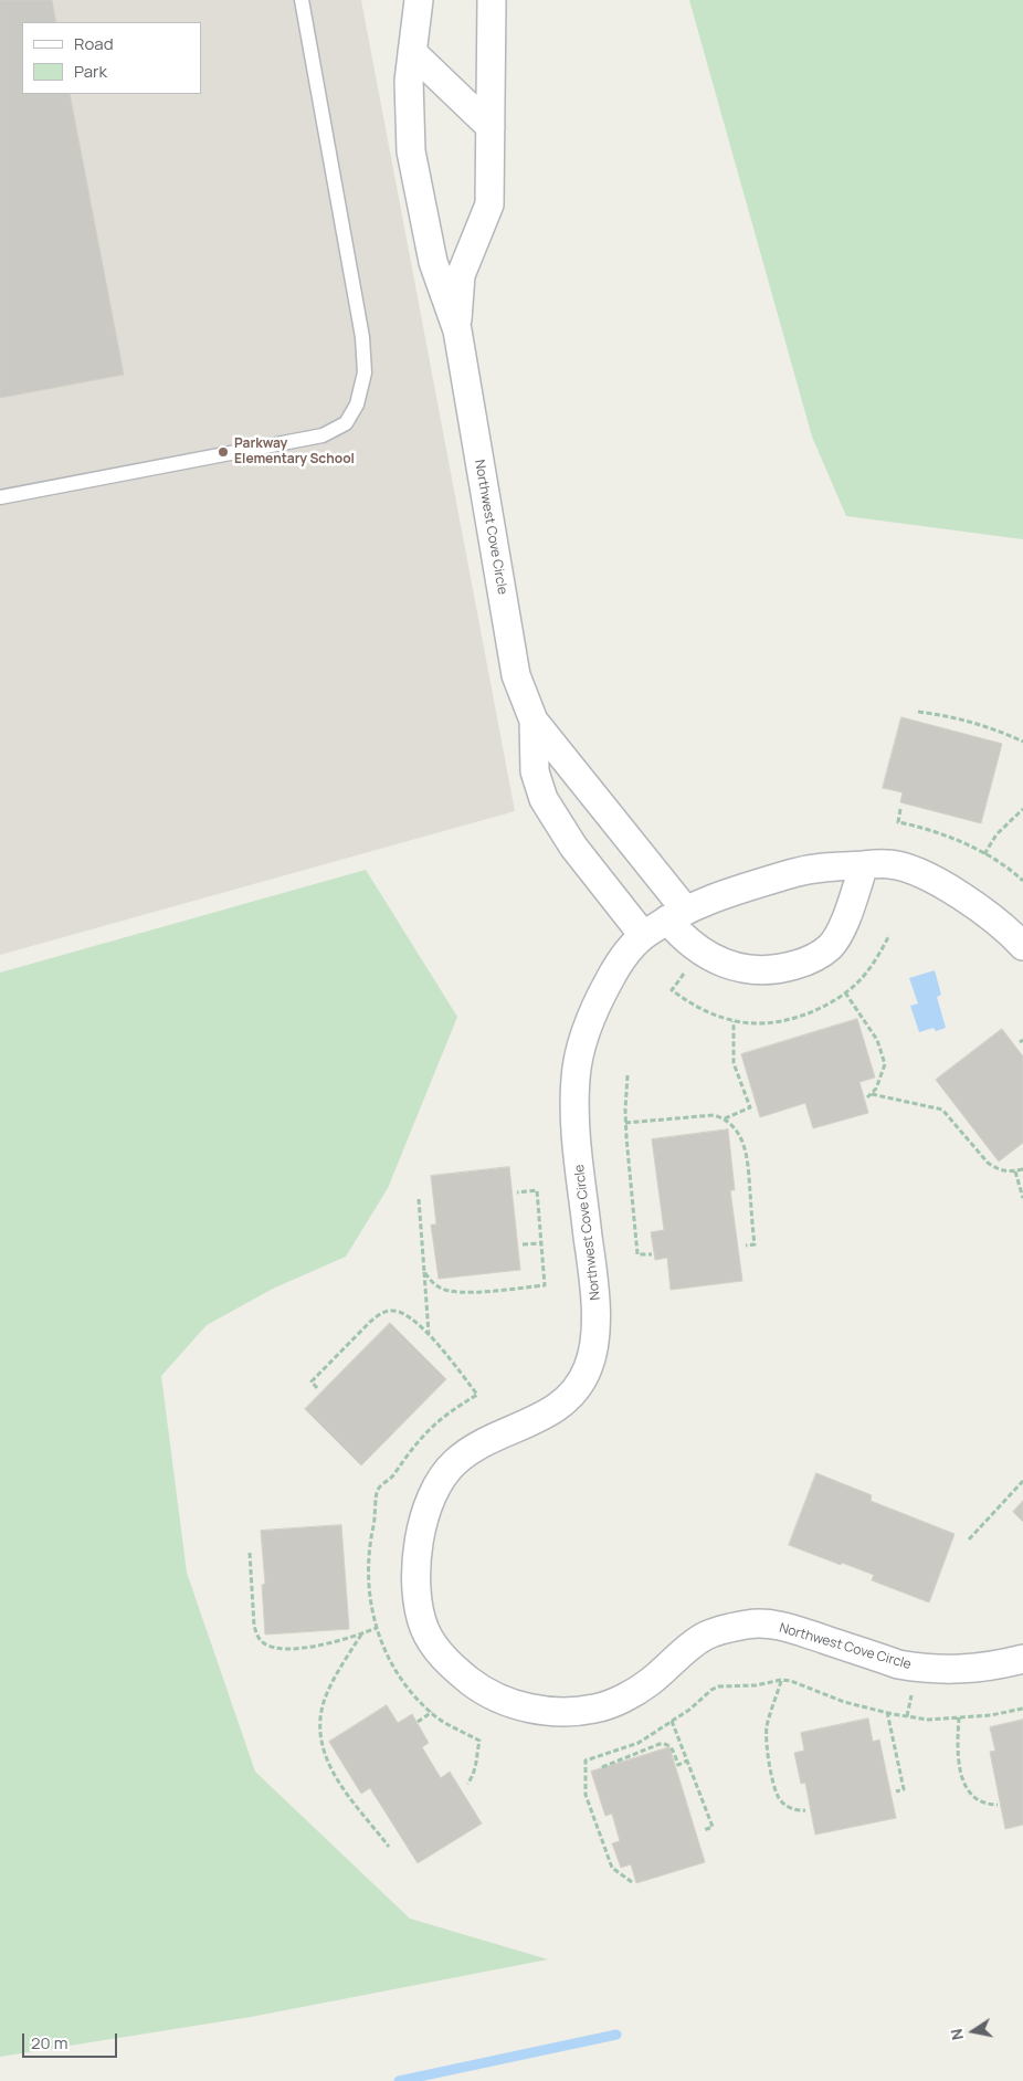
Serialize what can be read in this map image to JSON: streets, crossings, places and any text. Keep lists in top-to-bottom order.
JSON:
{
  "streets": {
    "street": ["Northwest Cove Circle"]
  },
  "places": ["Parkway Elementary School"],
  "legend": ["Road", "Park"],
  "scale_bar": "20 m",
  "north": "left"
}
